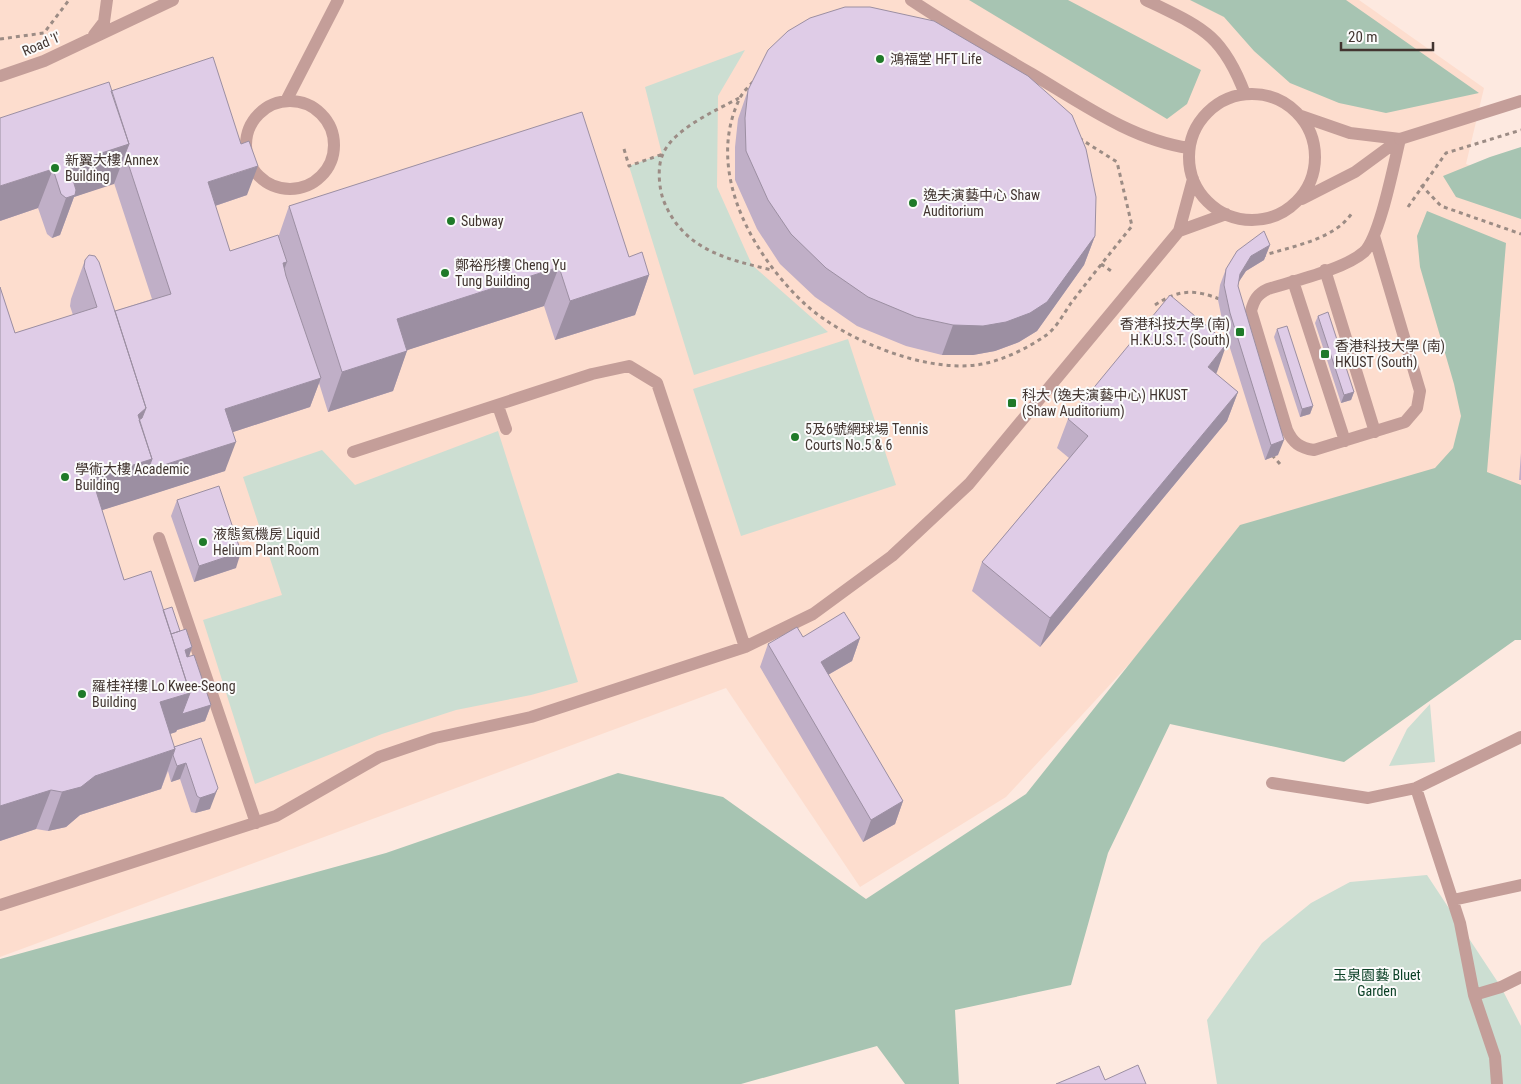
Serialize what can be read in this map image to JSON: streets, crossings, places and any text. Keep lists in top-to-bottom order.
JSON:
{
  "streets": {
    "street": ["Road 'I'"]
  },
  "parks": ["玉泉園藝 Bluet Garden"],
  "places": {
    "other": [
      "鴻福堂 HFT Life",
      "新翼大樓 Annex Building",
      "逸夫演藝中心 Shaw Auditorium",
      "Subway",
      "鄭裕彤樓 Cheng Yu Tung Building",
      "5及6號網球場 Tennis Courts No.5 & 6",
      "學術大樓 Academic Building",
      "液態氦機房 Liquid Helium Plant Room",
      "羅桂祥樓 Lo Kwee-Seong Building"
    ],
    "transit": ["香港科技大學 (南) H.K.U.S.T. (South)", "香港科技大學 (南) HKUST (South)", "科大 (逸夫演藝中心) HKUST (Shaw Auditorium)"]
  },
  "scale_bar": "20 m"
}
